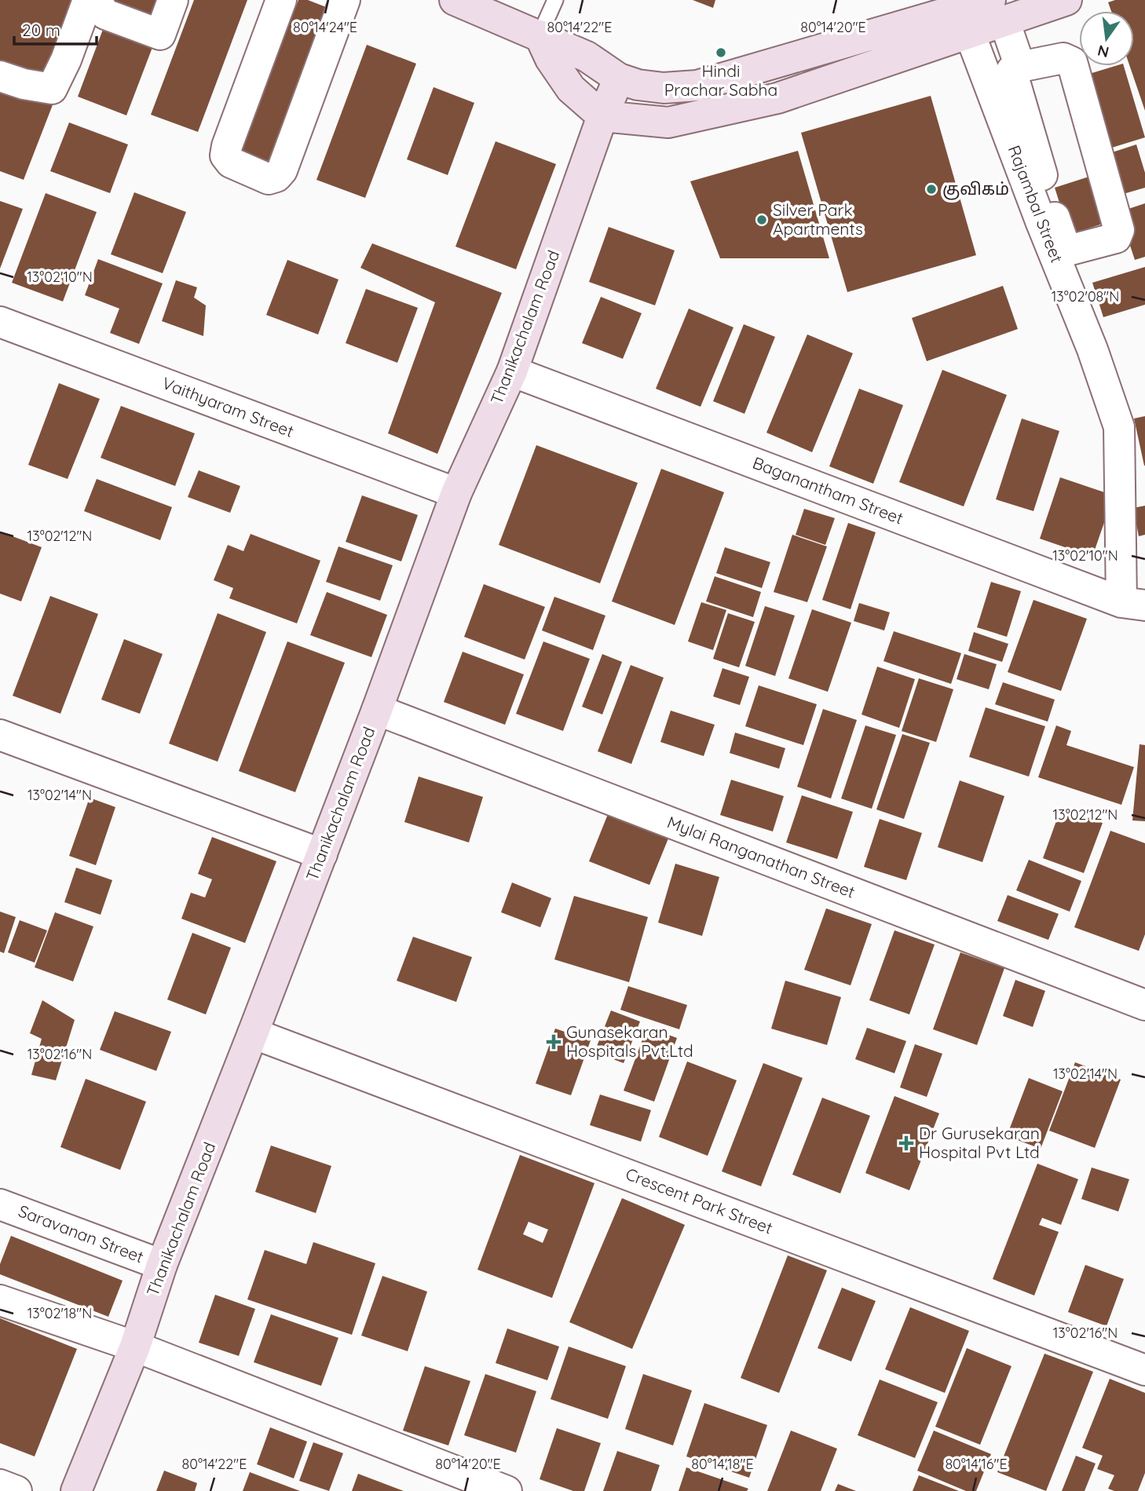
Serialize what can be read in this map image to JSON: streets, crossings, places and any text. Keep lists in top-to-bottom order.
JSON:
{
  "streets": {
    "main road": ["Thanikachalam Road"],
    "street": [
      "Rajambal Street",
      "Vaithyaram Street",
      "Baganantham Street",
      "Mylai Ranganathan Street",
      "Crescent Park Street",
      "Saravanan Street"
    ]
  },
  "crossings": [
    ["Rajambal Street", "Baganantham Street"],
    ["Thanikachalam Road", "Vaithyaram Street"],
    ["Thanikachalam Road", "Baganantham Street"],
    ["Thanikachalam Road", "Mylai Ranganathan Street"],
    ["Thanikachalam Road", "Crescent Park Street"],
    ["Thanikachalam Road", "Saravanan Street"]
  ],
  "places": {
    "other": ["Hindi Prachar Sabha", "குவிகம்", "Silver Park Apartments"],
    "health": ["Gunasekaran Hospitals Pvt.Ltd", "Dr Gurusekaran Hospital Pvt Ltd"]
  },
  "scale_bar": "20 m",
  "north": "bottom",
  "coordinates": [
    "80°14'24\"E",
    "80°14'22\"E",
    "80°14'20\"E",
    "13°02'10\"N",
    "13°02'08\"N",
    "13°02'12\"N",
    "13°02'14\"N",
    "13°02'16\"N",
    "13°02'18\"N",
    "80°14'18\"E",
    "80°14'16\"E"
  ]
}
